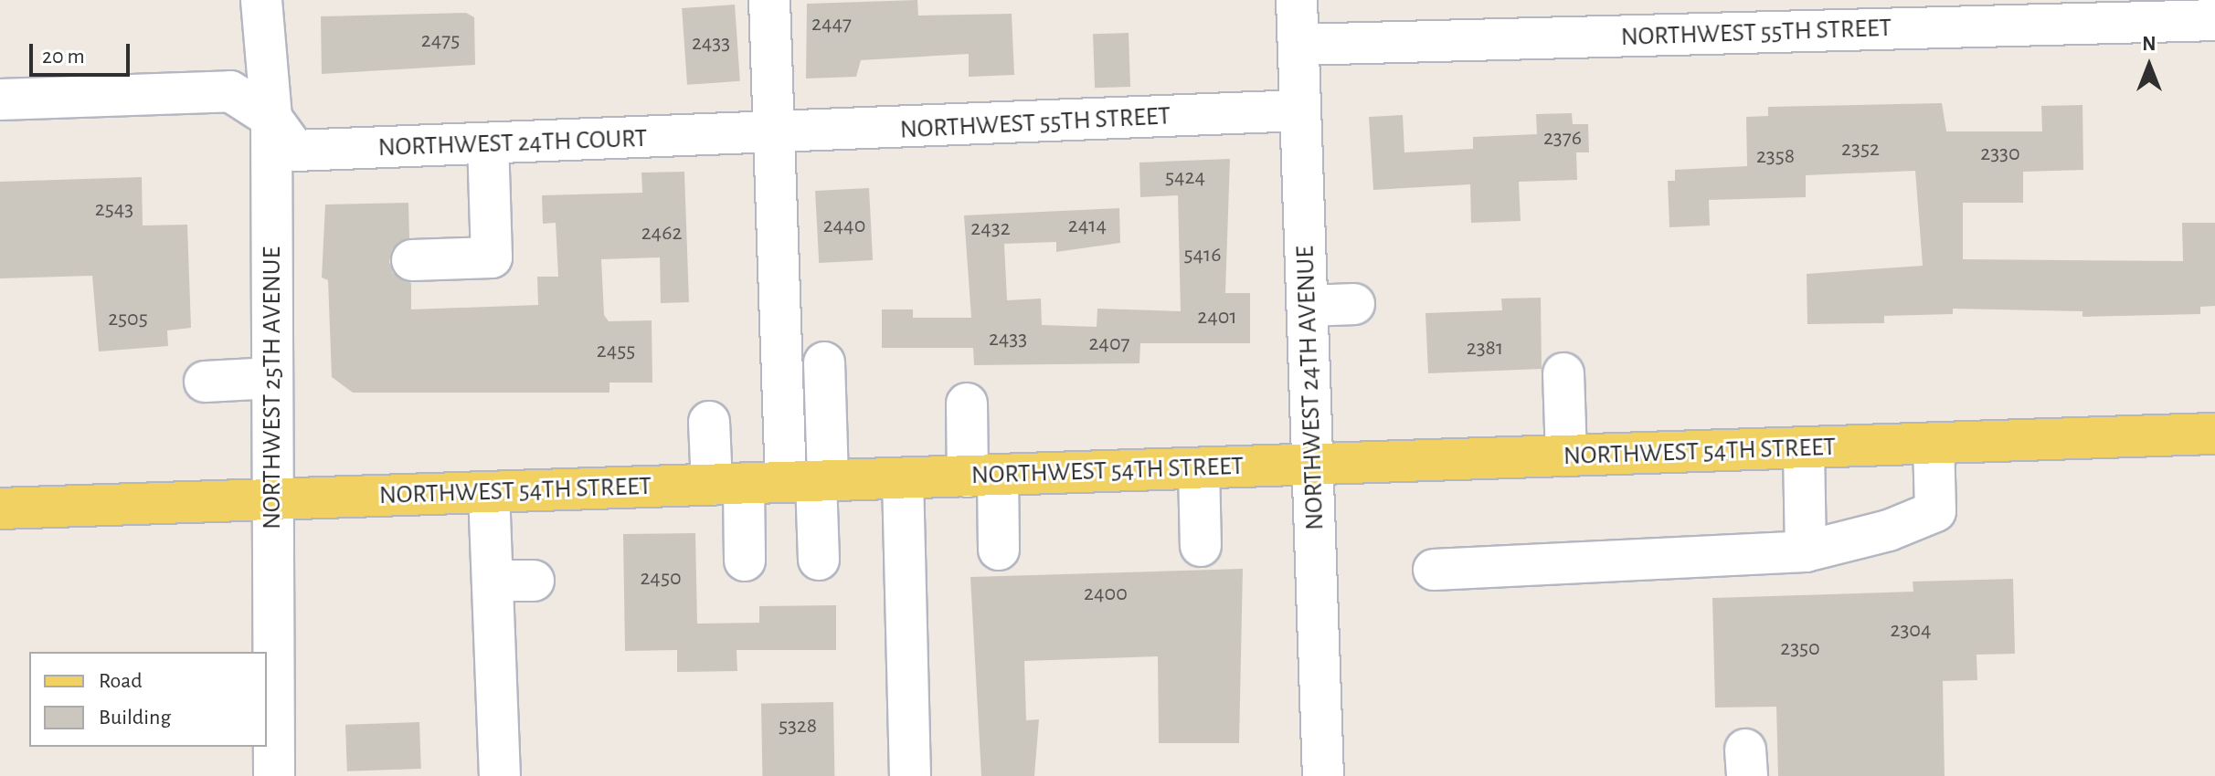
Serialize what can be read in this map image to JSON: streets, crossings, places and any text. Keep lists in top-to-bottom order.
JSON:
{
  "streets": {
    "main road": ["NORTHWEST 54TH STREET"],
    "street": [
      "NORTHWEST 55TH STREET",
      "NORTHWEST 24TH COURT",
      "NORTHWEST 25TH AVENUE",
      "NORTHWEST 24TH AVENUE"
    ]
  },
  "crossings": [
    ["NORTHWEST 55TH STREET", "NORTHWEST 24TH COURT"],
    ["NORTHWEST 55TH STREET", "NORTHWEST 24TH AVENUE"],
    ["NORTHWEST 24TH COURT", "NORTHWEST 25TH AVENUE"],
    ["NORTHWEST 25TH AVENUE", "NORTHWEST 54TH STREET"],
    ["NORTHWEST 24TH AVENUE", "NORTHWEST 54TH STREET"]
  ],
  "house_numbers": [
    "2447",
    "2475",
    "2433",
    "2376",
    "2352",
    "2330",
    "2358",
    "5424",
    "2543",
    "2440",
    "2414",
    "2432",
    "2462",
    "5416",
    "2401",
    "2505",
    "2433",
    "2407",
    "2381",
    "2455",
    "2450",
    "2400",
    "2304",
    "2350",
    "5328"
  ],
  "legend": ["Road", "Building"],
  "scale_bar": "20 m",
  "north": "top"
}
